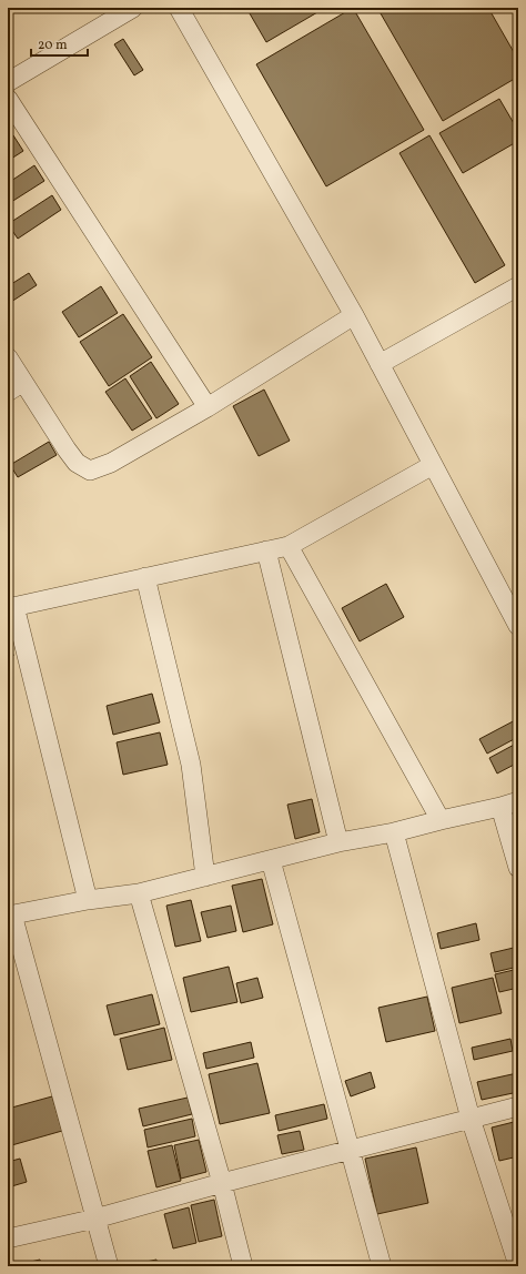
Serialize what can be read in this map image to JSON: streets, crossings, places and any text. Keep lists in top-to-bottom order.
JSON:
{
  "scale_bar": "20 m"
}
